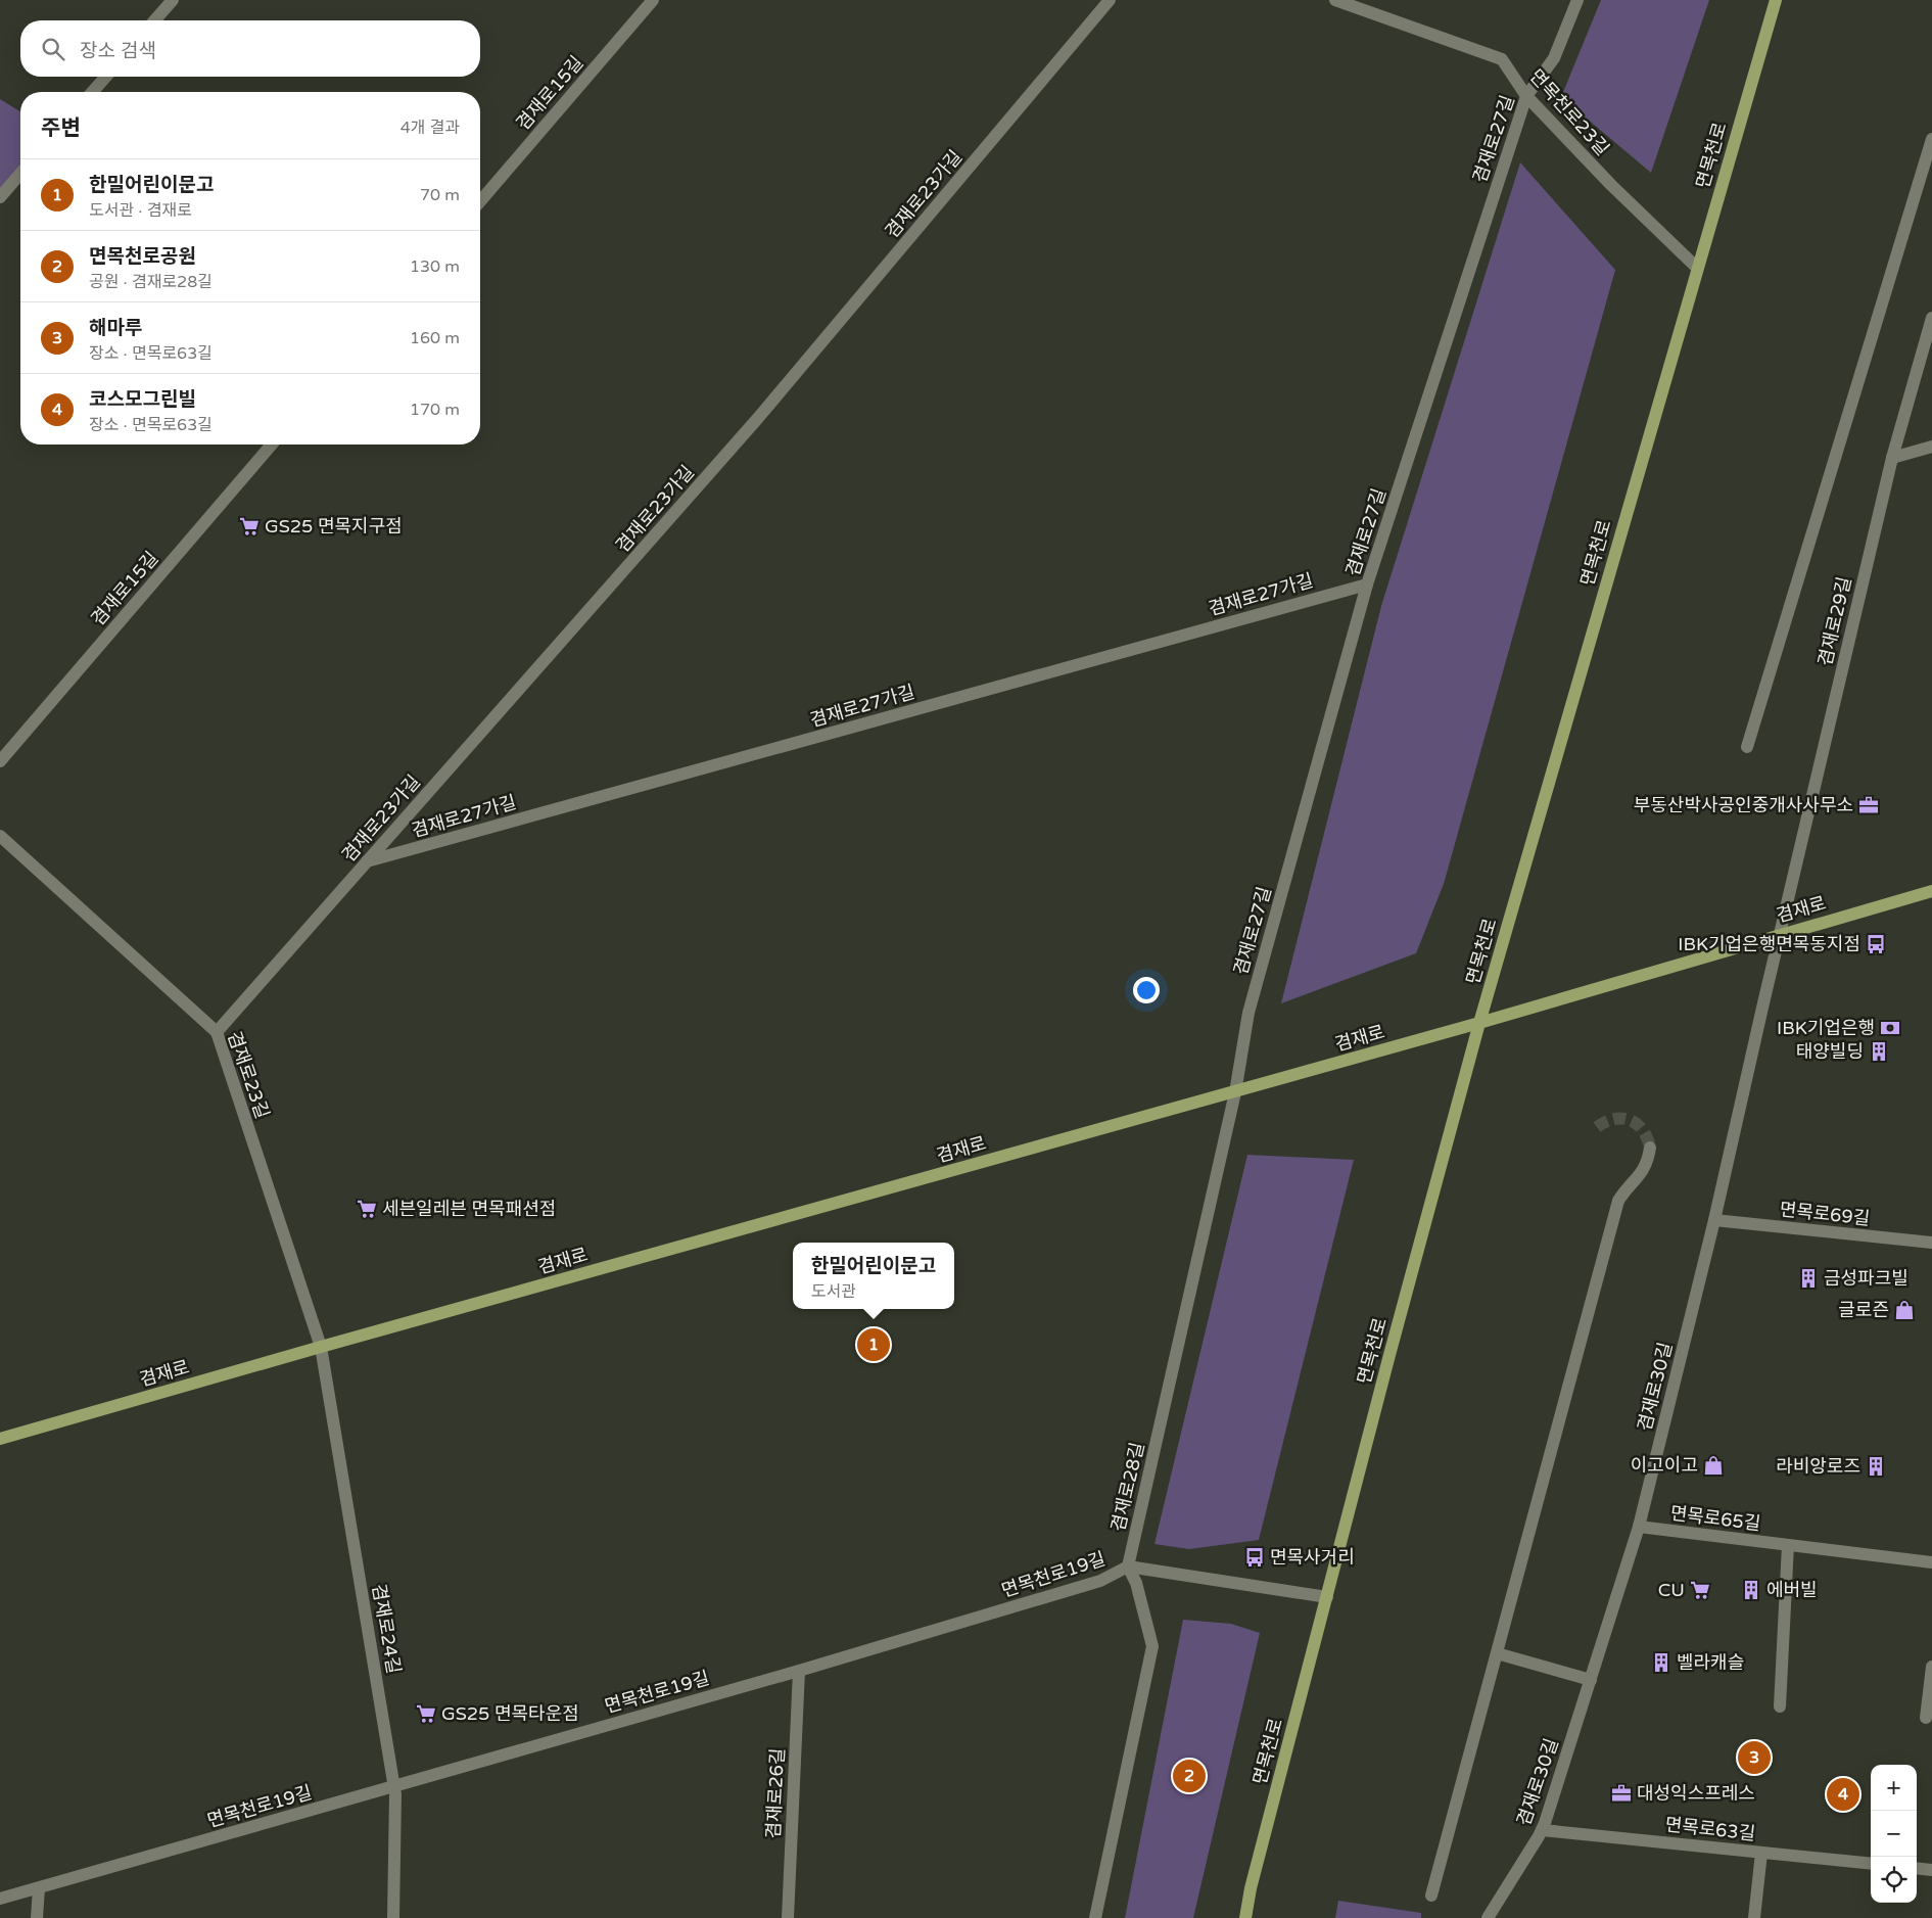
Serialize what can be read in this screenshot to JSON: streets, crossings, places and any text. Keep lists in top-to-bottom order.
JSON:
{
  "streets": {
    "main road": ["면목천로", "겸재로"],
    "street": [
      "겸재로15길",
      "면목천로23길",
      "겸재로27길",
      "겸재로23가길",
      "겸재로27가길",
      "겸재로29길",
      "겸재로23길",
      "면목로69길",
      "겸재로30길",
      "겸재로28길",
      "면목로65길",
      "면목천로19길",
      "겸재로24길",
      "겸재로26길",
      "면목로63길"
    ]
  },
  "crossings": [
    ["면목천로23길", "겸재로27길"],
    ["면목천로23길", "면목천로"],
    ["겸재로27길", "겸재로27가길"],
    ["겸재로27길", "겸재로"],
    ["겸재로27길", "겸재로28길"],
    ["면목천로", "겸재로"],
    ["면목천로", "면목천로19길"],
    ["겸재로23가길", "겸재로27가길"],
    ["겸재로23가길", "겸재로23길"],
    ["겸재로29길", "겸재로"],
    ["겸재로29길", "겸재로30길"],
    ["겸재로", "겸재로23길"],
    ["겸재로", "겸재로30길"],
    ["겸재로", "겸재로28길"],
    ["겸재로", "겸재로24길"],
    ["겸재로23길", "겸재로24길"],
    ["면목로69길", "겸재로30길"],
    ["겸재로30길", "면목로65길"],
    ["겸재로30길", "면목로63길"],
    ["겸재로28길", "면목천로19길"],
    ["면목천로19길", "겸재로24길"],
    ["면목천로19길", "겸재로26길"]
  ],
  "places": {
    "supermarket": [
      "GS25 면목지구점",
      "세븐일레븐 면목패션점",
      "CU",
      "GS25 면목타운점"
    ],
    "office": ["부동산박사공인중개사사무소", "대성익스프레스"],
    "bus stop": ["IBK기업은행면목동지점", "면목사거리"],
    "bank": ["IBK기업은행"],
    "building": [
      "태양빌딩",
      "금성파크빌",
      "라비앙로즈",
      "에버빌",
      "벨라캐슬"
    ],
    "shop": ["글로즌", "이고이고"]
  },
  "page": {
    "search": "장소 검색",
    "heading": ["주변", "4개 결과"],
    "list": [
      {
        "mark": "1",
        "name": "한밀어린이문고",
        "note": "도서관 · 겸재로",
        "value": "70 m"
      },
      {
        "mark": "2",
        "name": "면목천로공원",
        "note": "공원 · 겸재로28길",
        "value": "130 m"
      },
      {
        "mark": "3",
        "name": "해마루",
        "note": "장소 · 면목로63길",
        "value": "160 m"
      },
      {
        "mark": "4",
        "name": "코스모그린빌",
        "note": "장소 · 면목로63길",
        "value": "170 m"
      }
    ],
    "popup": ["한밀어린이문고", "도서관"],
    "pins": [
      "1",
      "3",
      "2",
      "4"
    ],
    "map_buttons": ["+", "−"]
  }
}
